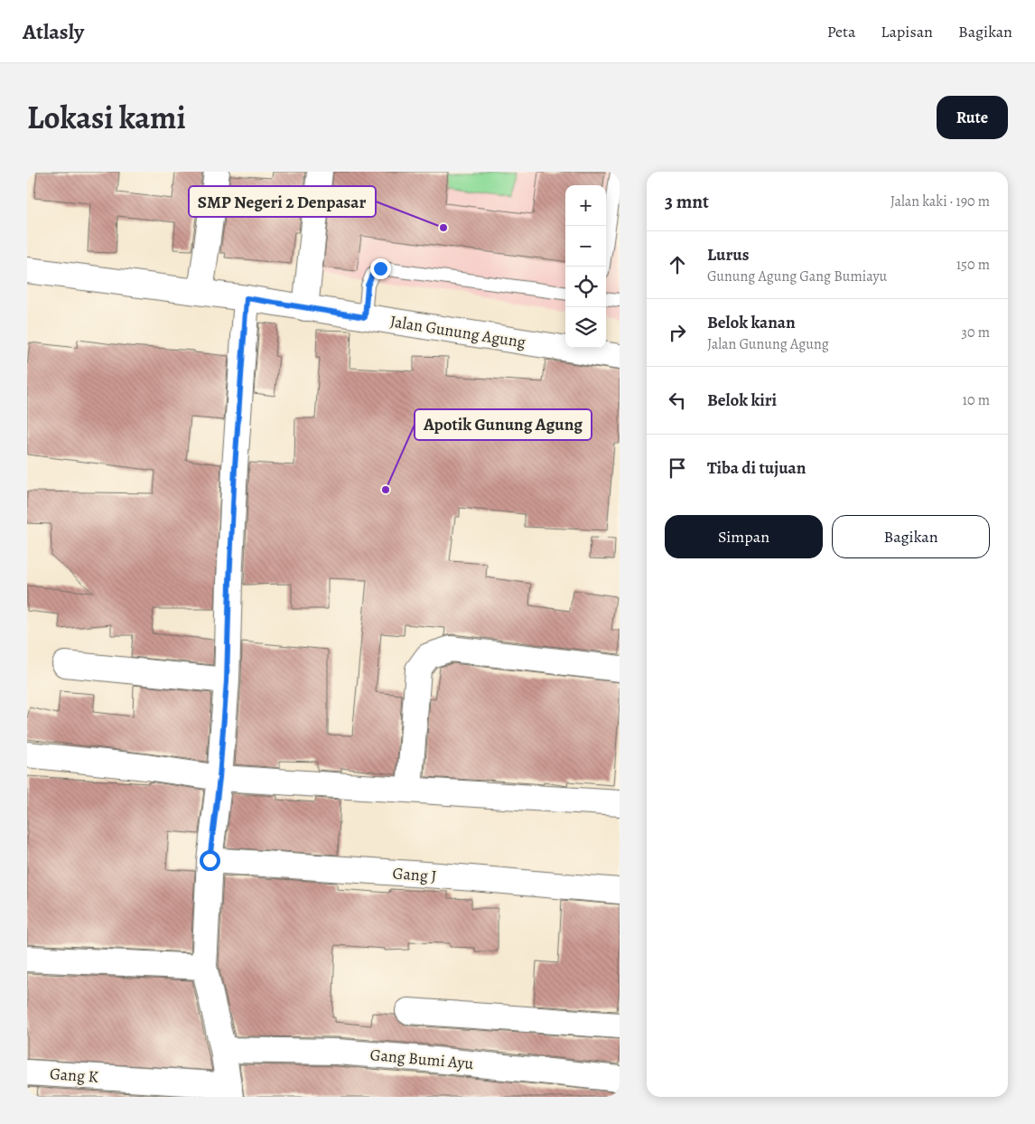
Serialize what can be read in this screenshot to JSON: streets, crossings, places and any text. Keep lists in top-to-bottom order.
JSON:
{
  "streets": {
    "street": [
      "Jalan Gunung Agung",
      "Gang J",
      "Gang Bumi Ayu",
      "Gang K"
    ]
  },
  "places": ["SMP Negeri 2 Denpasar", "Apotik Gunung Agung"],
  "page": {
    "header": "Atlasly",
    "nav": ["Peta", "Lapisan", "Bagikan"],
    "title": "Lokasi kami",
    "buttons": [
      "Rute",
      ["Simpan", "Bagikan"]
    ],
    "heading": ["3 mnt", "Jalan kaki · 190 m"],
    "map_buttons": ["+", "−"],
    "list": [
      ["Lurus", "Gunung Agung Gang Bumiayu", "150 m"],
      ["Belok kanan", "Jalan Gunung Agung", "30 m"],
      ["Belok kiri", "10 m"],
      "Tiba di tujuan"
    ]
  }
}
